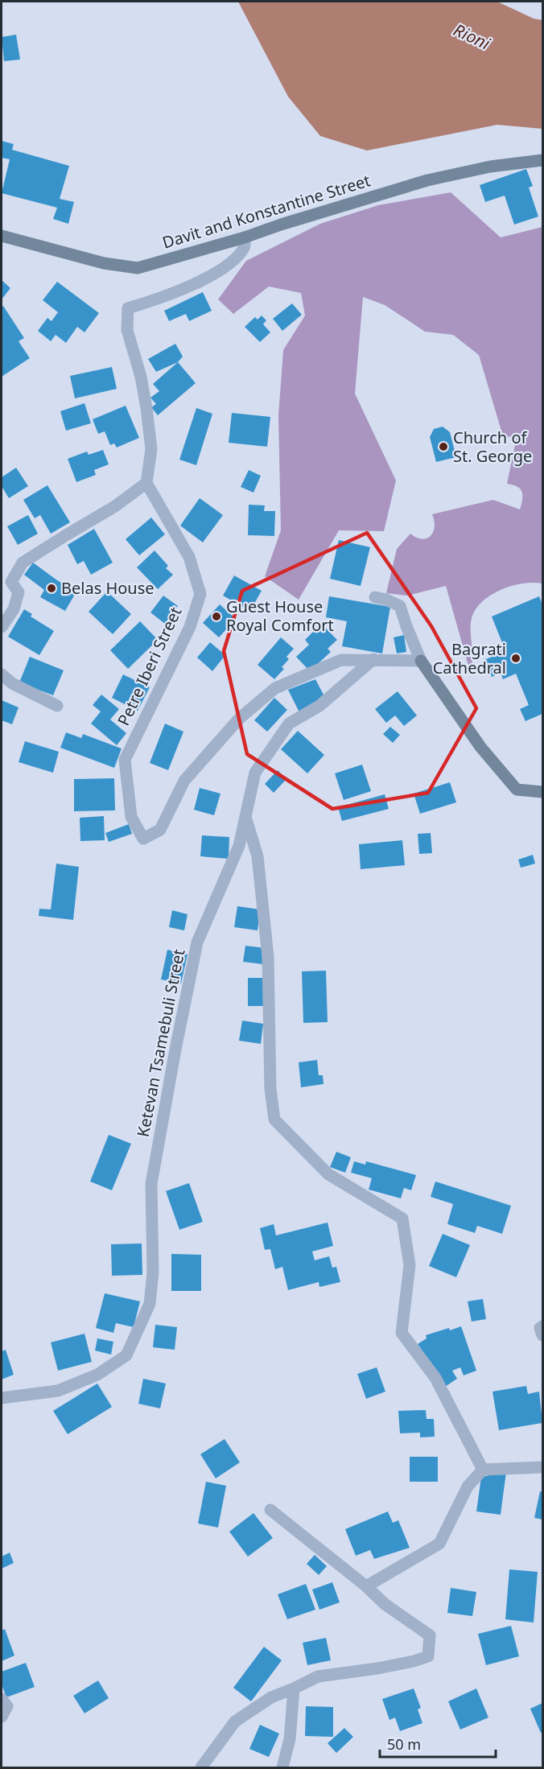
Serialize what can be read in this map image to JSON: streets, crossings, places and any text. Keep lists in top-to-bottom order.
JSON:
{
  "streets": {
    "main road": ["Davit and Konstantine Street"],
    "street": ["Petre Iberi Street", "Ketevan Tsamebuli Street"]
  },
  "crossings": [
    ["Petre Iberi Street", "Ketevan Tsamebuli Street"]
  ],
  "water": ["Rioni"],
  "places": [
    "Church of St. George",
    "Belas House",
    "Guest House Royal Comfort",
    "Bagrati Cathedral"
  ],
  "scale_bar": "50 m"
}
